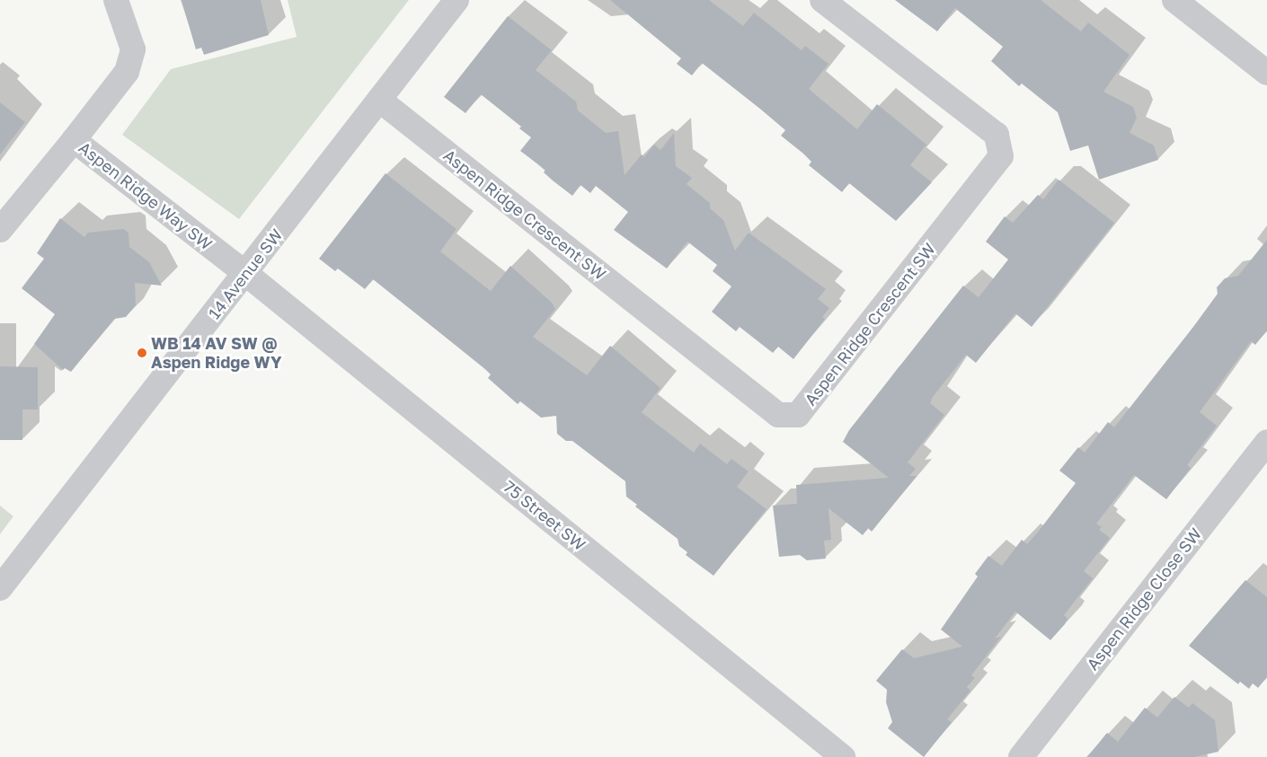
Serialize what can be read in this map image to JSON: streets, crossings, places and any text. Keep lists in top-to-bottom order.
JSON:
{
  "streets": {
    "street": [
      "Aspen Ridge Way SW",
      "Aspen Ridge Crescent SW",
      "14 Avenue SW",
      "75 Street SW",
      "Aspen Ridge Close SW"
    ]
  },
  "crossings": [
    ["Aspen Ridge Way SW", "14 Avenue SW"],
    ["Aspen Ridge Way SW", "75 Street SW"],
    ["Aspen Ridge Crescent SW", "14 Avenue SW"],
    ["14 Avenue SW", "75 Street SW"]
  ],
  "places": ["WB 14 AV SW @ Aspen Ridge WY"]
}
